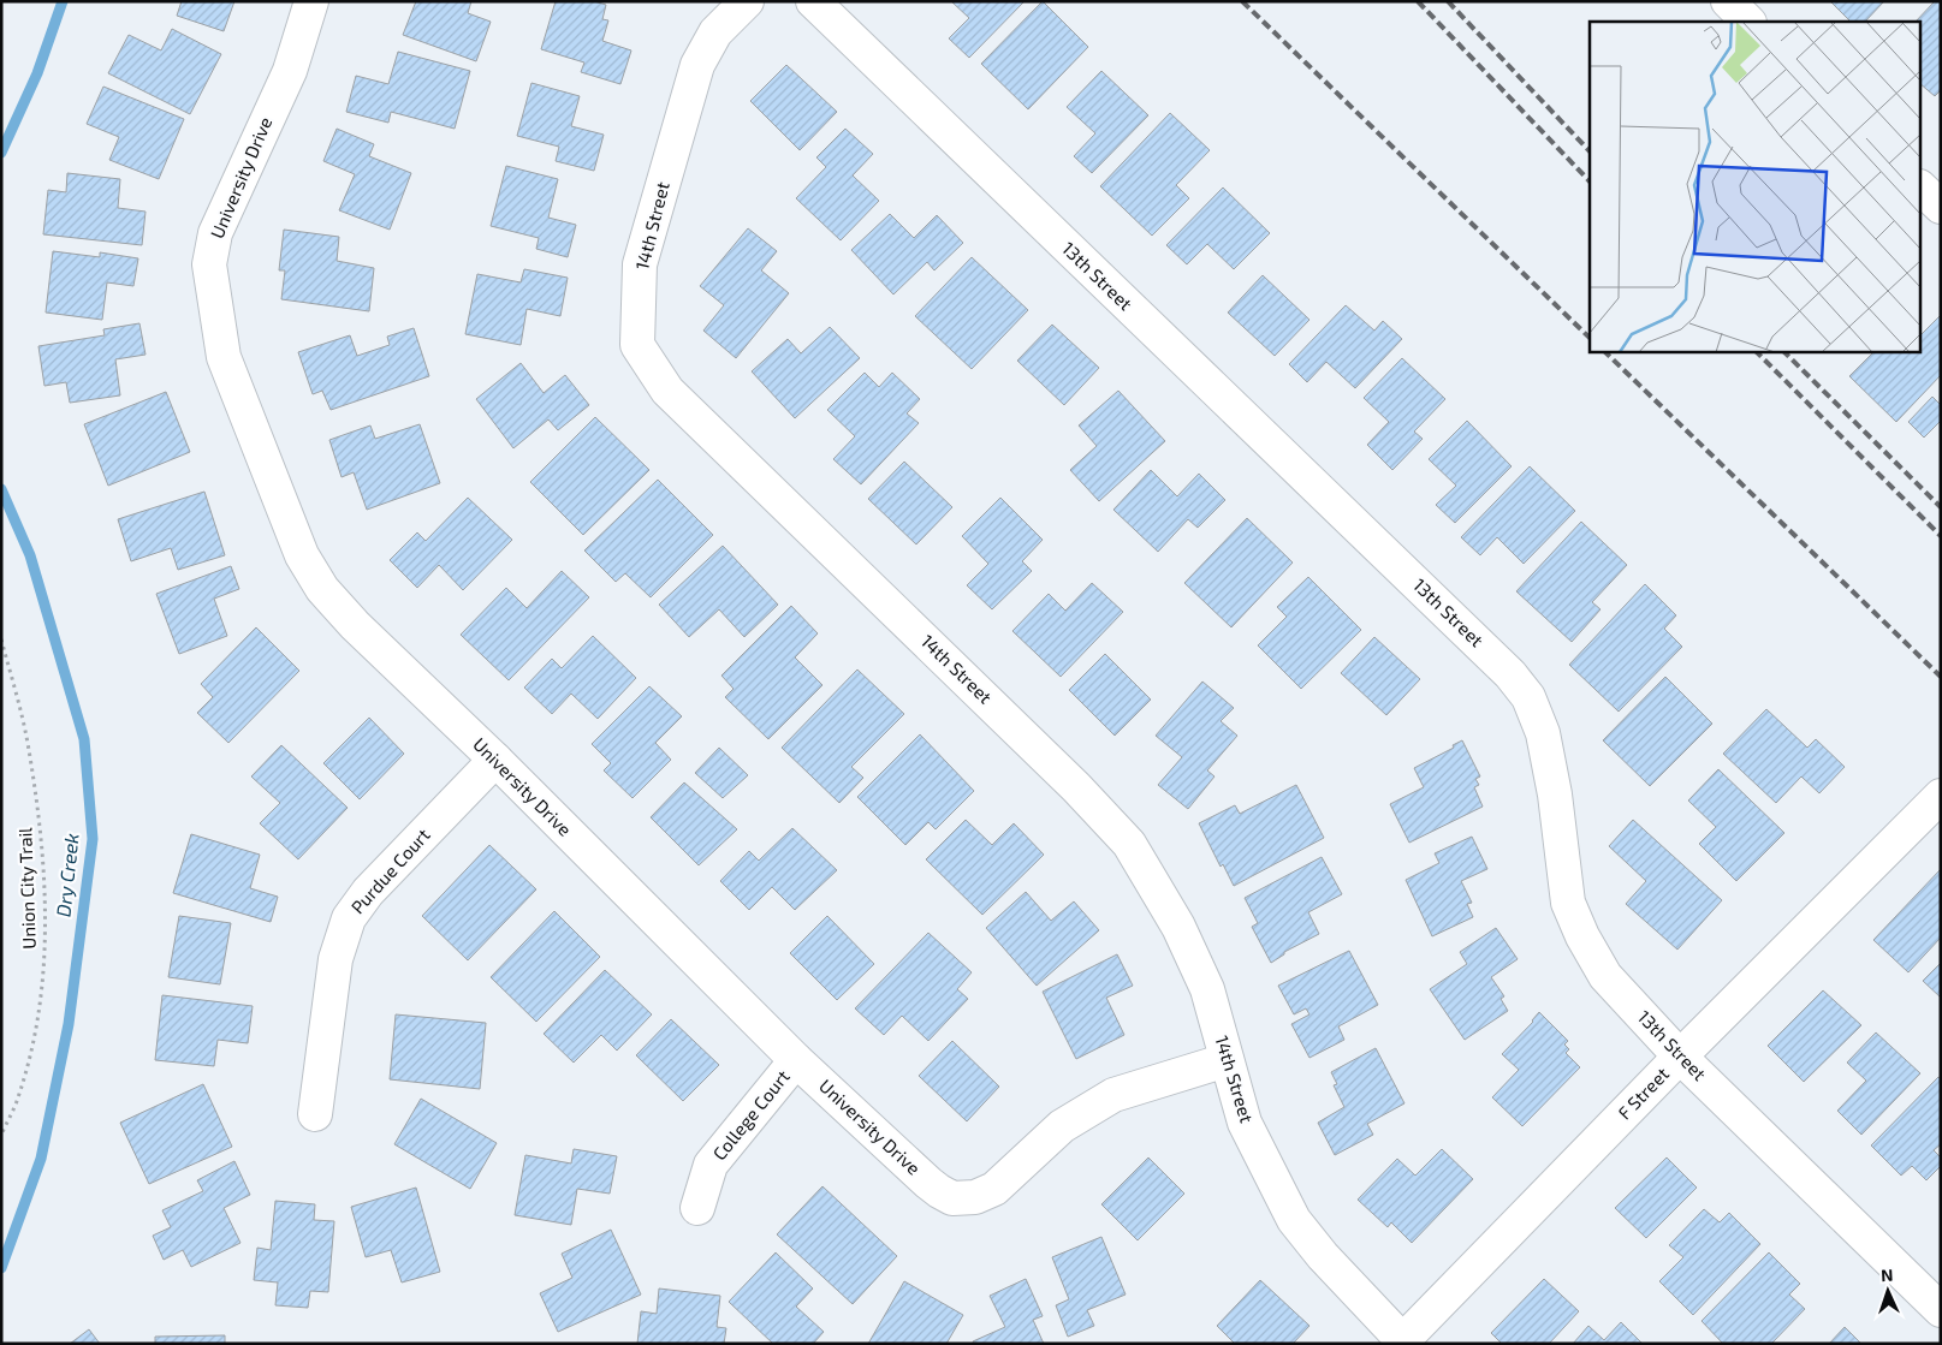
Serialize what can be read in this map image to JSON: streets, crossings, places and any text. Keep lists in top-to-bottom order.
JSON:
{
  "streets": {
    "street": [
      "University Drive",
      "14th Street",
      "13th Street",
      "Purdue Court",
      "F Street",
      "College Court"
    ],
    "path": ["Union City Trail"]
  },
  "crossings": [
    ["University Drive", "14th Street"],
    ["University Drive", "Purdue Court"],
    ["University Drive", "College Court"],
    ["14th Street", "F Street"],
    ["13th Street", "F Street"]
  ],
  "water": ["Dry Creek"],
  "north": "top"
}
